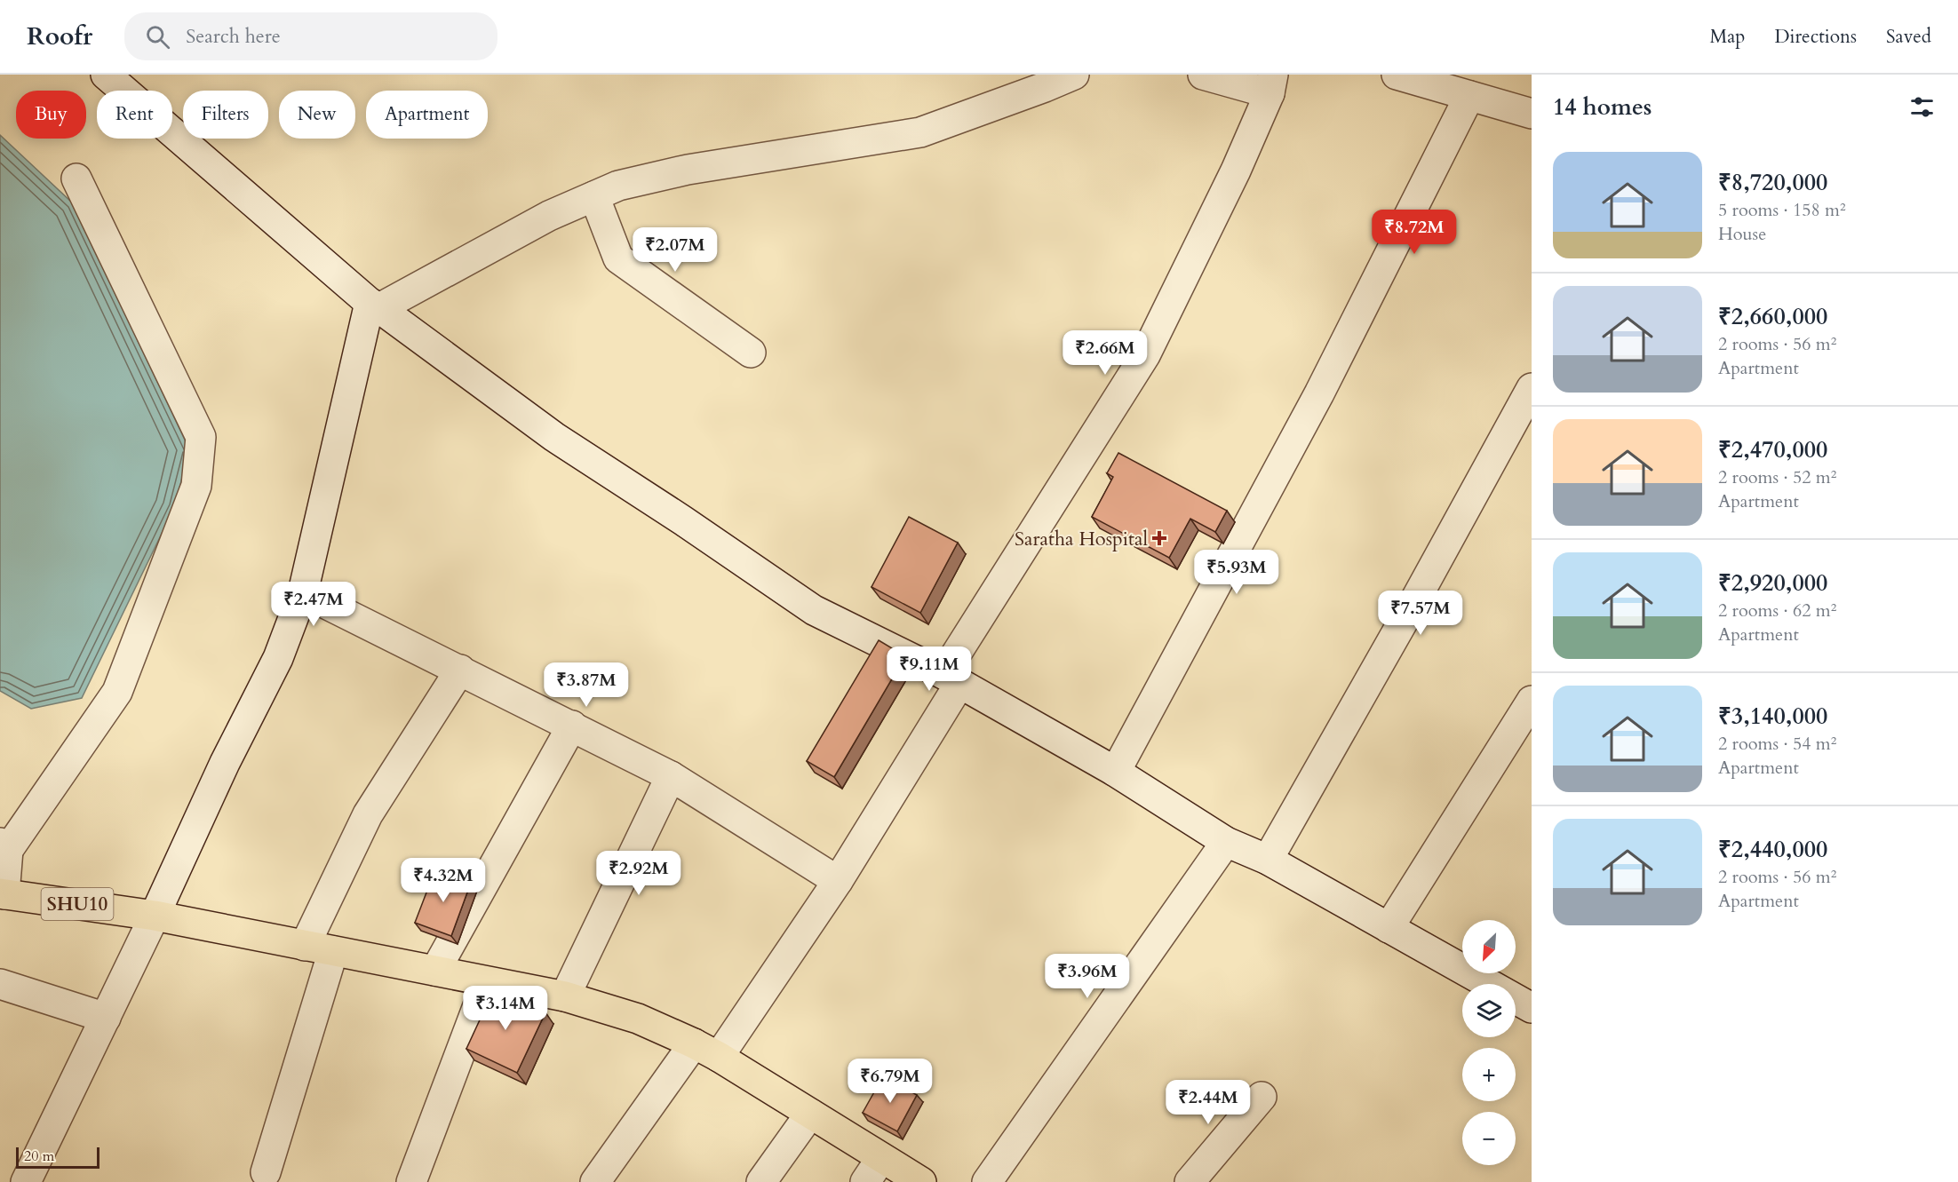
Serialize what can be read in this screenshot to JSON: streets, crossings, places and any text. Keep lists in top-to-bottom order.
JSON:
{
  "streets": {
    "main road": ["SHU10"]
  },
  "places": {
    "health": ["Saratha Hospital"]
  },
  "scale_bar": "20 m",
  "north": "bottom left",
  "page": {
    "header": "Roofr",
    "search": "Search here",
    "nav": ["Map", "Directions", "Saved"],
    "heading": "14 homes",
    "chip": [
      "Buy",
      "Rent",
      "Filters",
      "New",
      "Apartment"
    ],
    "list": [
      {
        "name": "₹8,720,000",
        "note": "5 rooms · 158 m² · House"
      },
      {
        "name": "₹2,660,000",
        "note": "2 rooms · 56 m² · Apartment"
      },
      {
        "name": "₹2,470,000",
        "note": "2 rooms · 52 m² · Apartment"
      },
      {
        "name": "₹2,920,000",
        "note": "2 rooms · 62 m² · Apartment"
      },
      {
        "name": "₹3,140,000",
        "note": "2 rooms · 54 m² · Apartment"
      },
      {
        "name": "₹2,440,000",
        "note": "2 rooms · 56 m² · Apartment"
      }
    ],
    "price": [
      "₹8.72M",
      "₹2.07M",
      "₹2.66M",
      "₹5.93M",
      "₹2.47M",
      "₹7.57M",
      "₹9.11M",
      "₹3.87M",
      "₹2.92M",
      "₹4.32M",
      "₹3.96M",
      "₹3.14M",
      "₹6.79M",
      "₹2.44M"
    ],
    "map_buttons": ["+", "−"],
    "scale": "20 m"
  }
}
